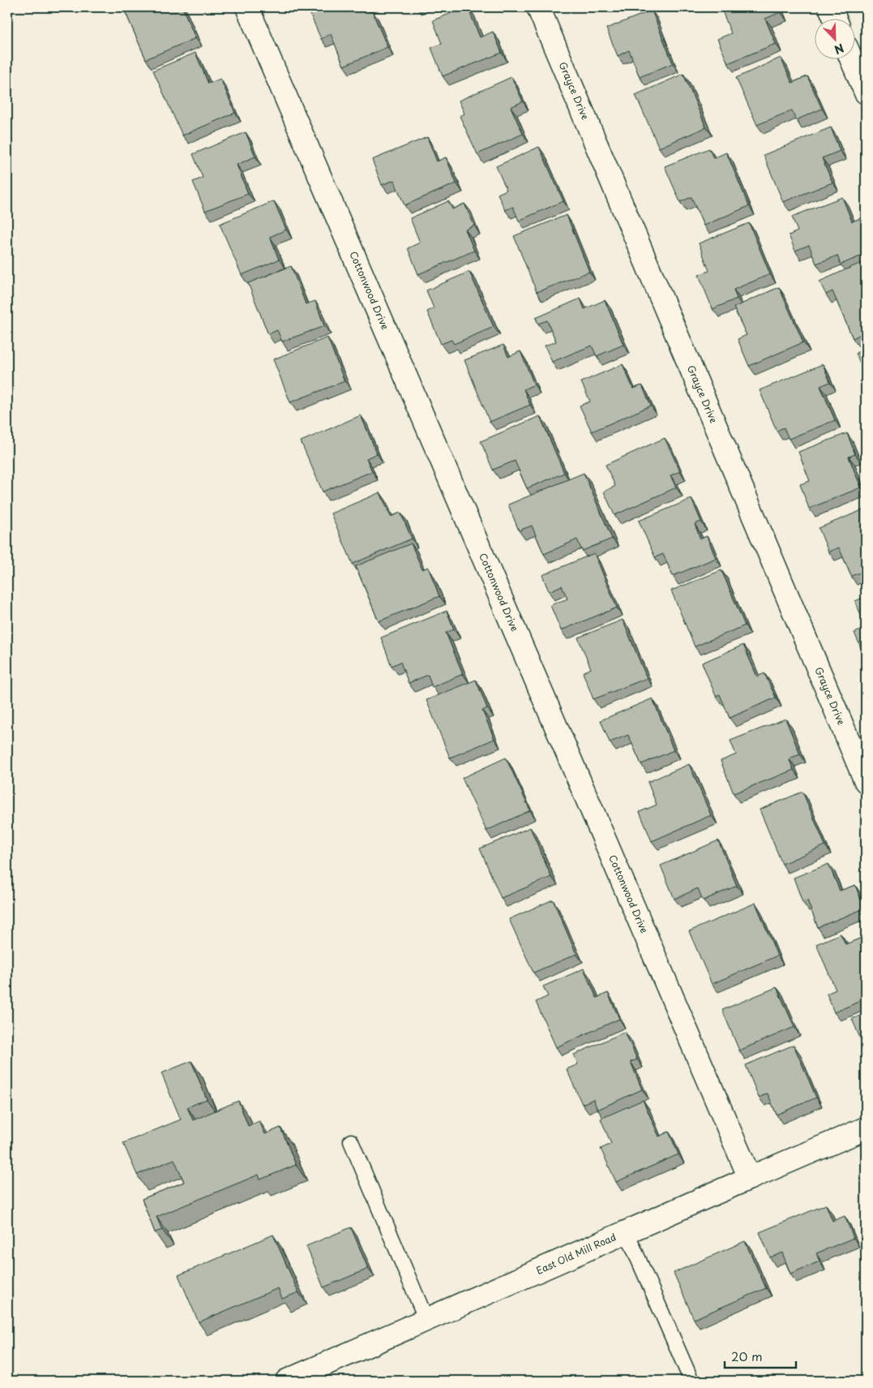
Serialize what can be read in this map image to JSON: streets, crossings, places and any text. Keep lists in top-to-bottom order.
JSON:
{
  "streets": {
    "street": ["Grayce Drive", "Cottonwood Drive", "East Old Mill Road"]
  },
  "crossings": [
    ["Cottonwood Drive", "East Old Mill Road"]
  ],
  "scale_bar": "20 m",
  "north": "bottom right"
}
